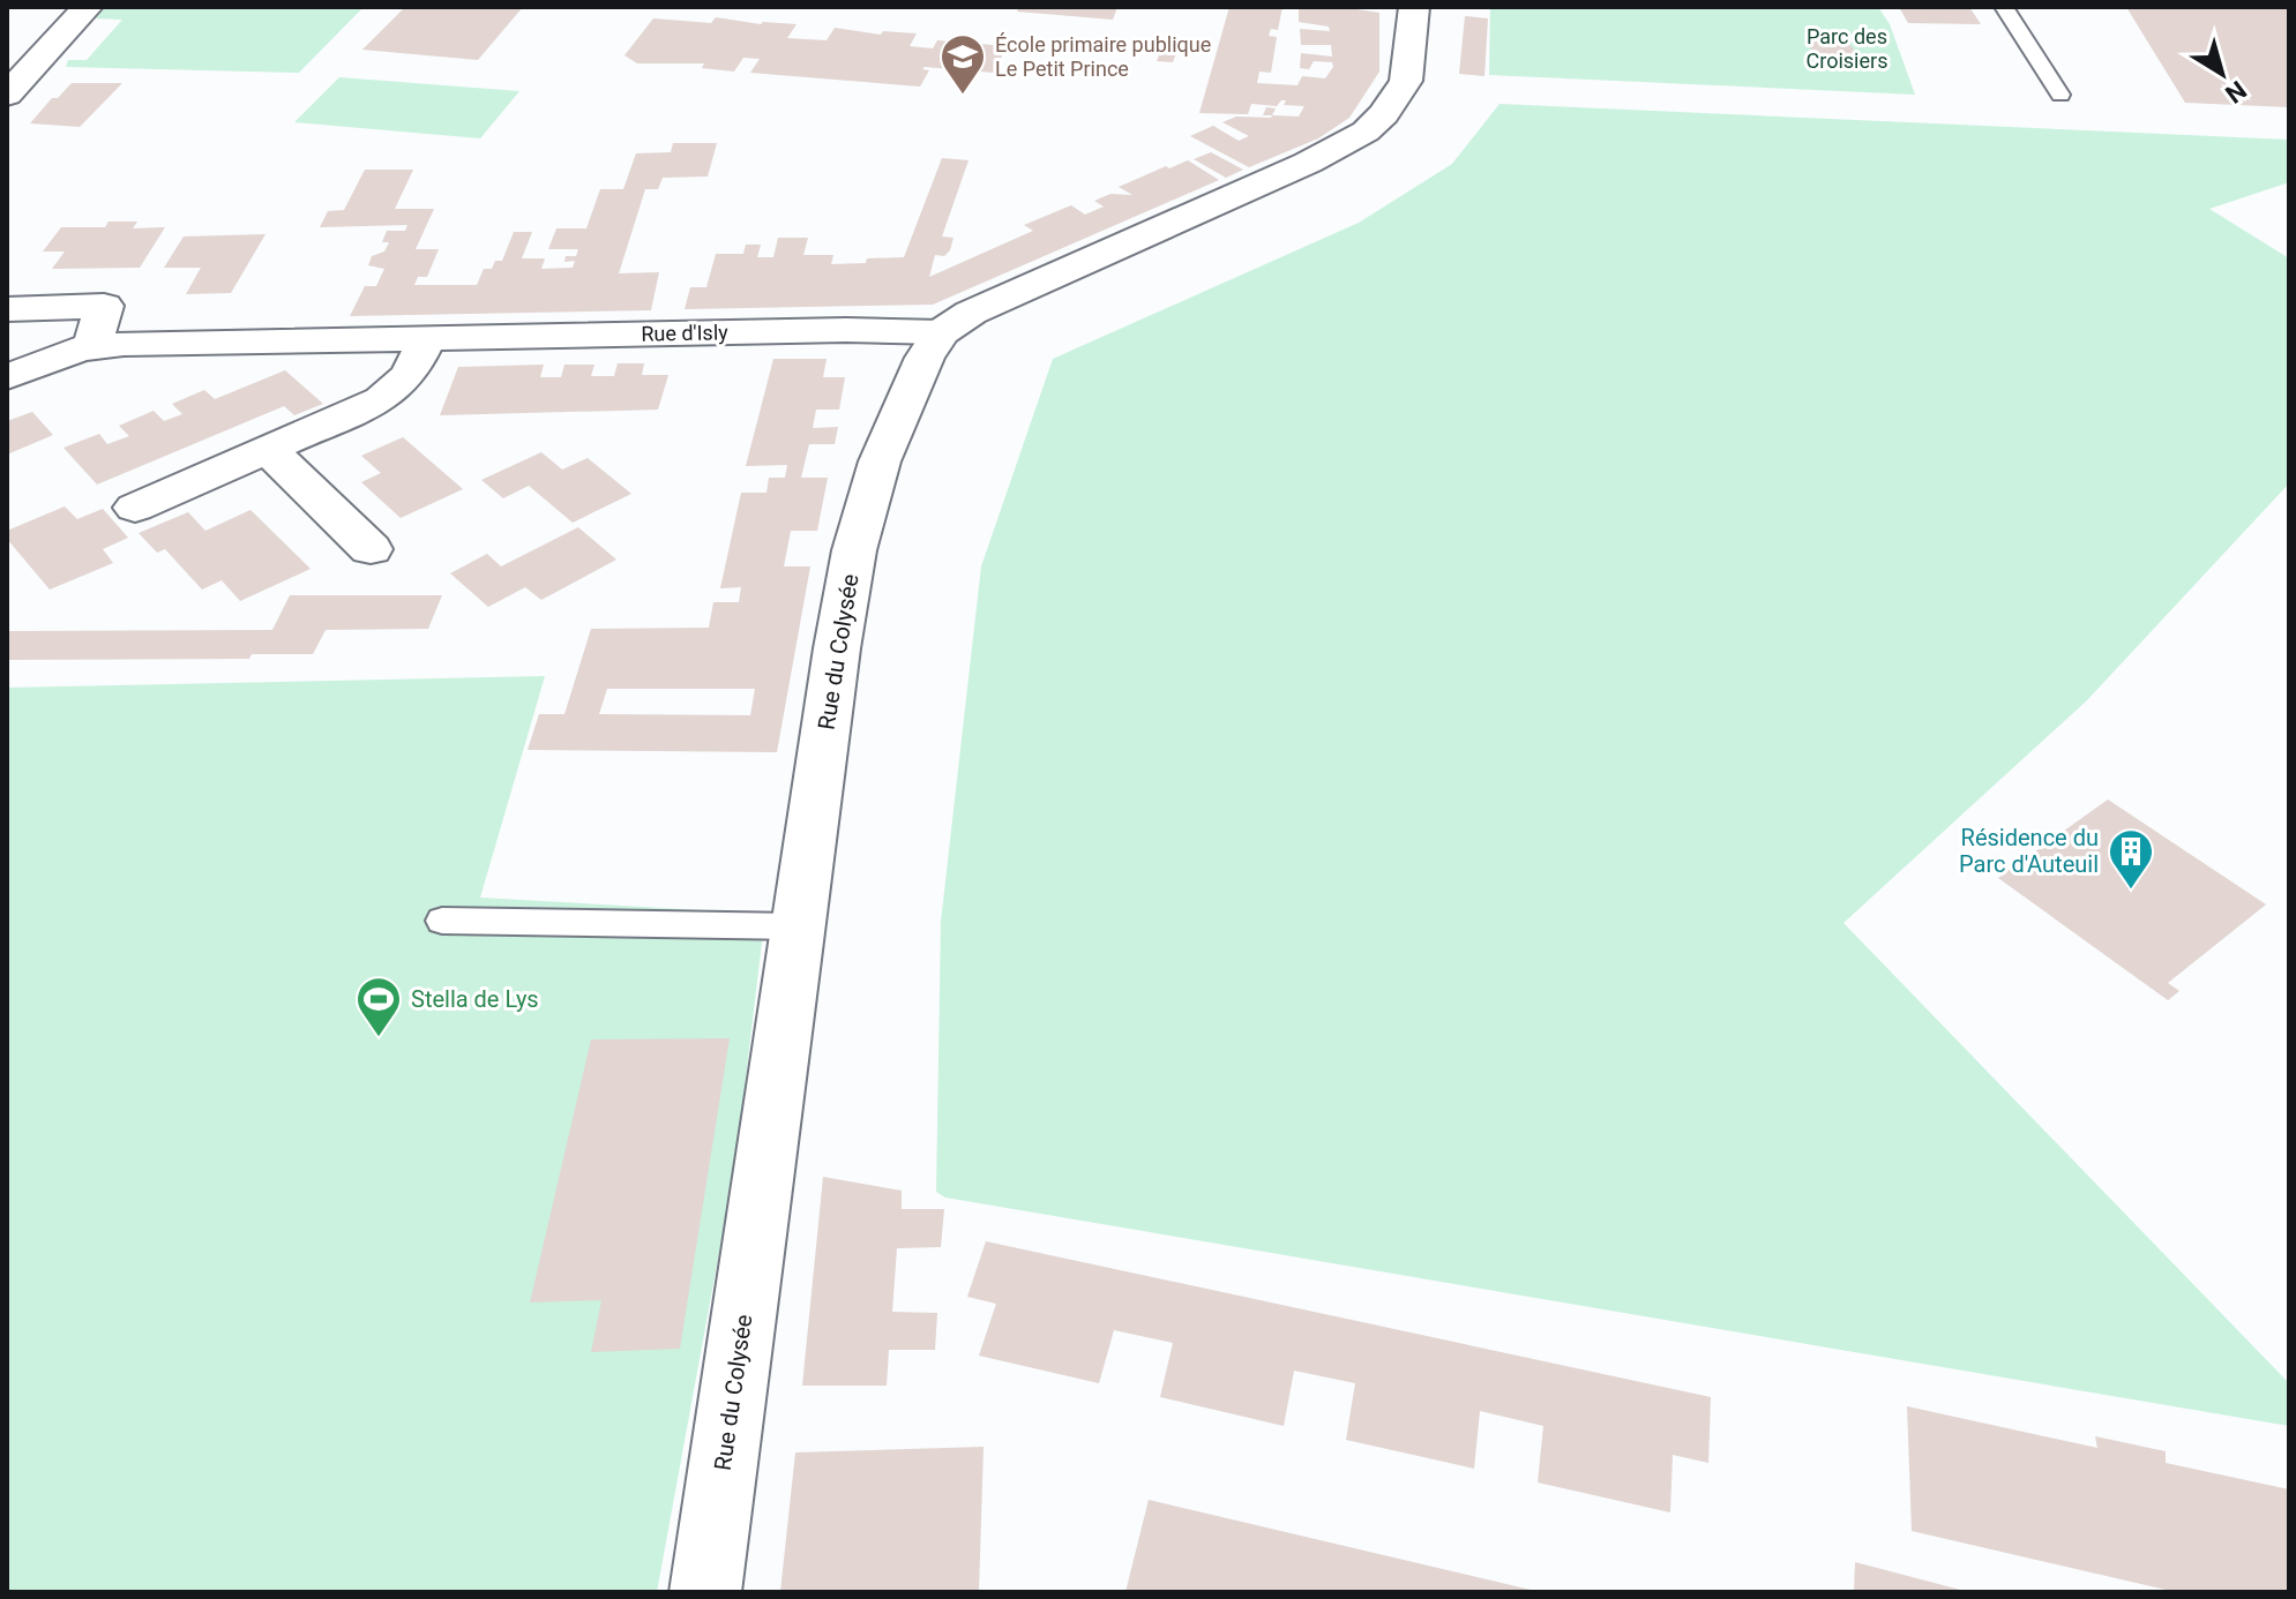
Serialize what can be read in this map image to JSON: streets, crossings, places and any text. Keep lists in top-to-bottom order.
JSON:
{
  "streets": {
    "street": ["Rue d'Isly", "Rue du Colysée"]
  },
  "crossings": [
    ["Rue d'Isly", "Rue du Colysée"]
  ],
  "parks": ["Parc des Croisiers"],
  "places": {
    "school or university": ["École primaire publique Le Petit Prince"],
    "building": ["Résidence du Parc d'Auteuil"],
    "sports": ["Stella de Lys"]
  },
  "north": "bottom right"
}
